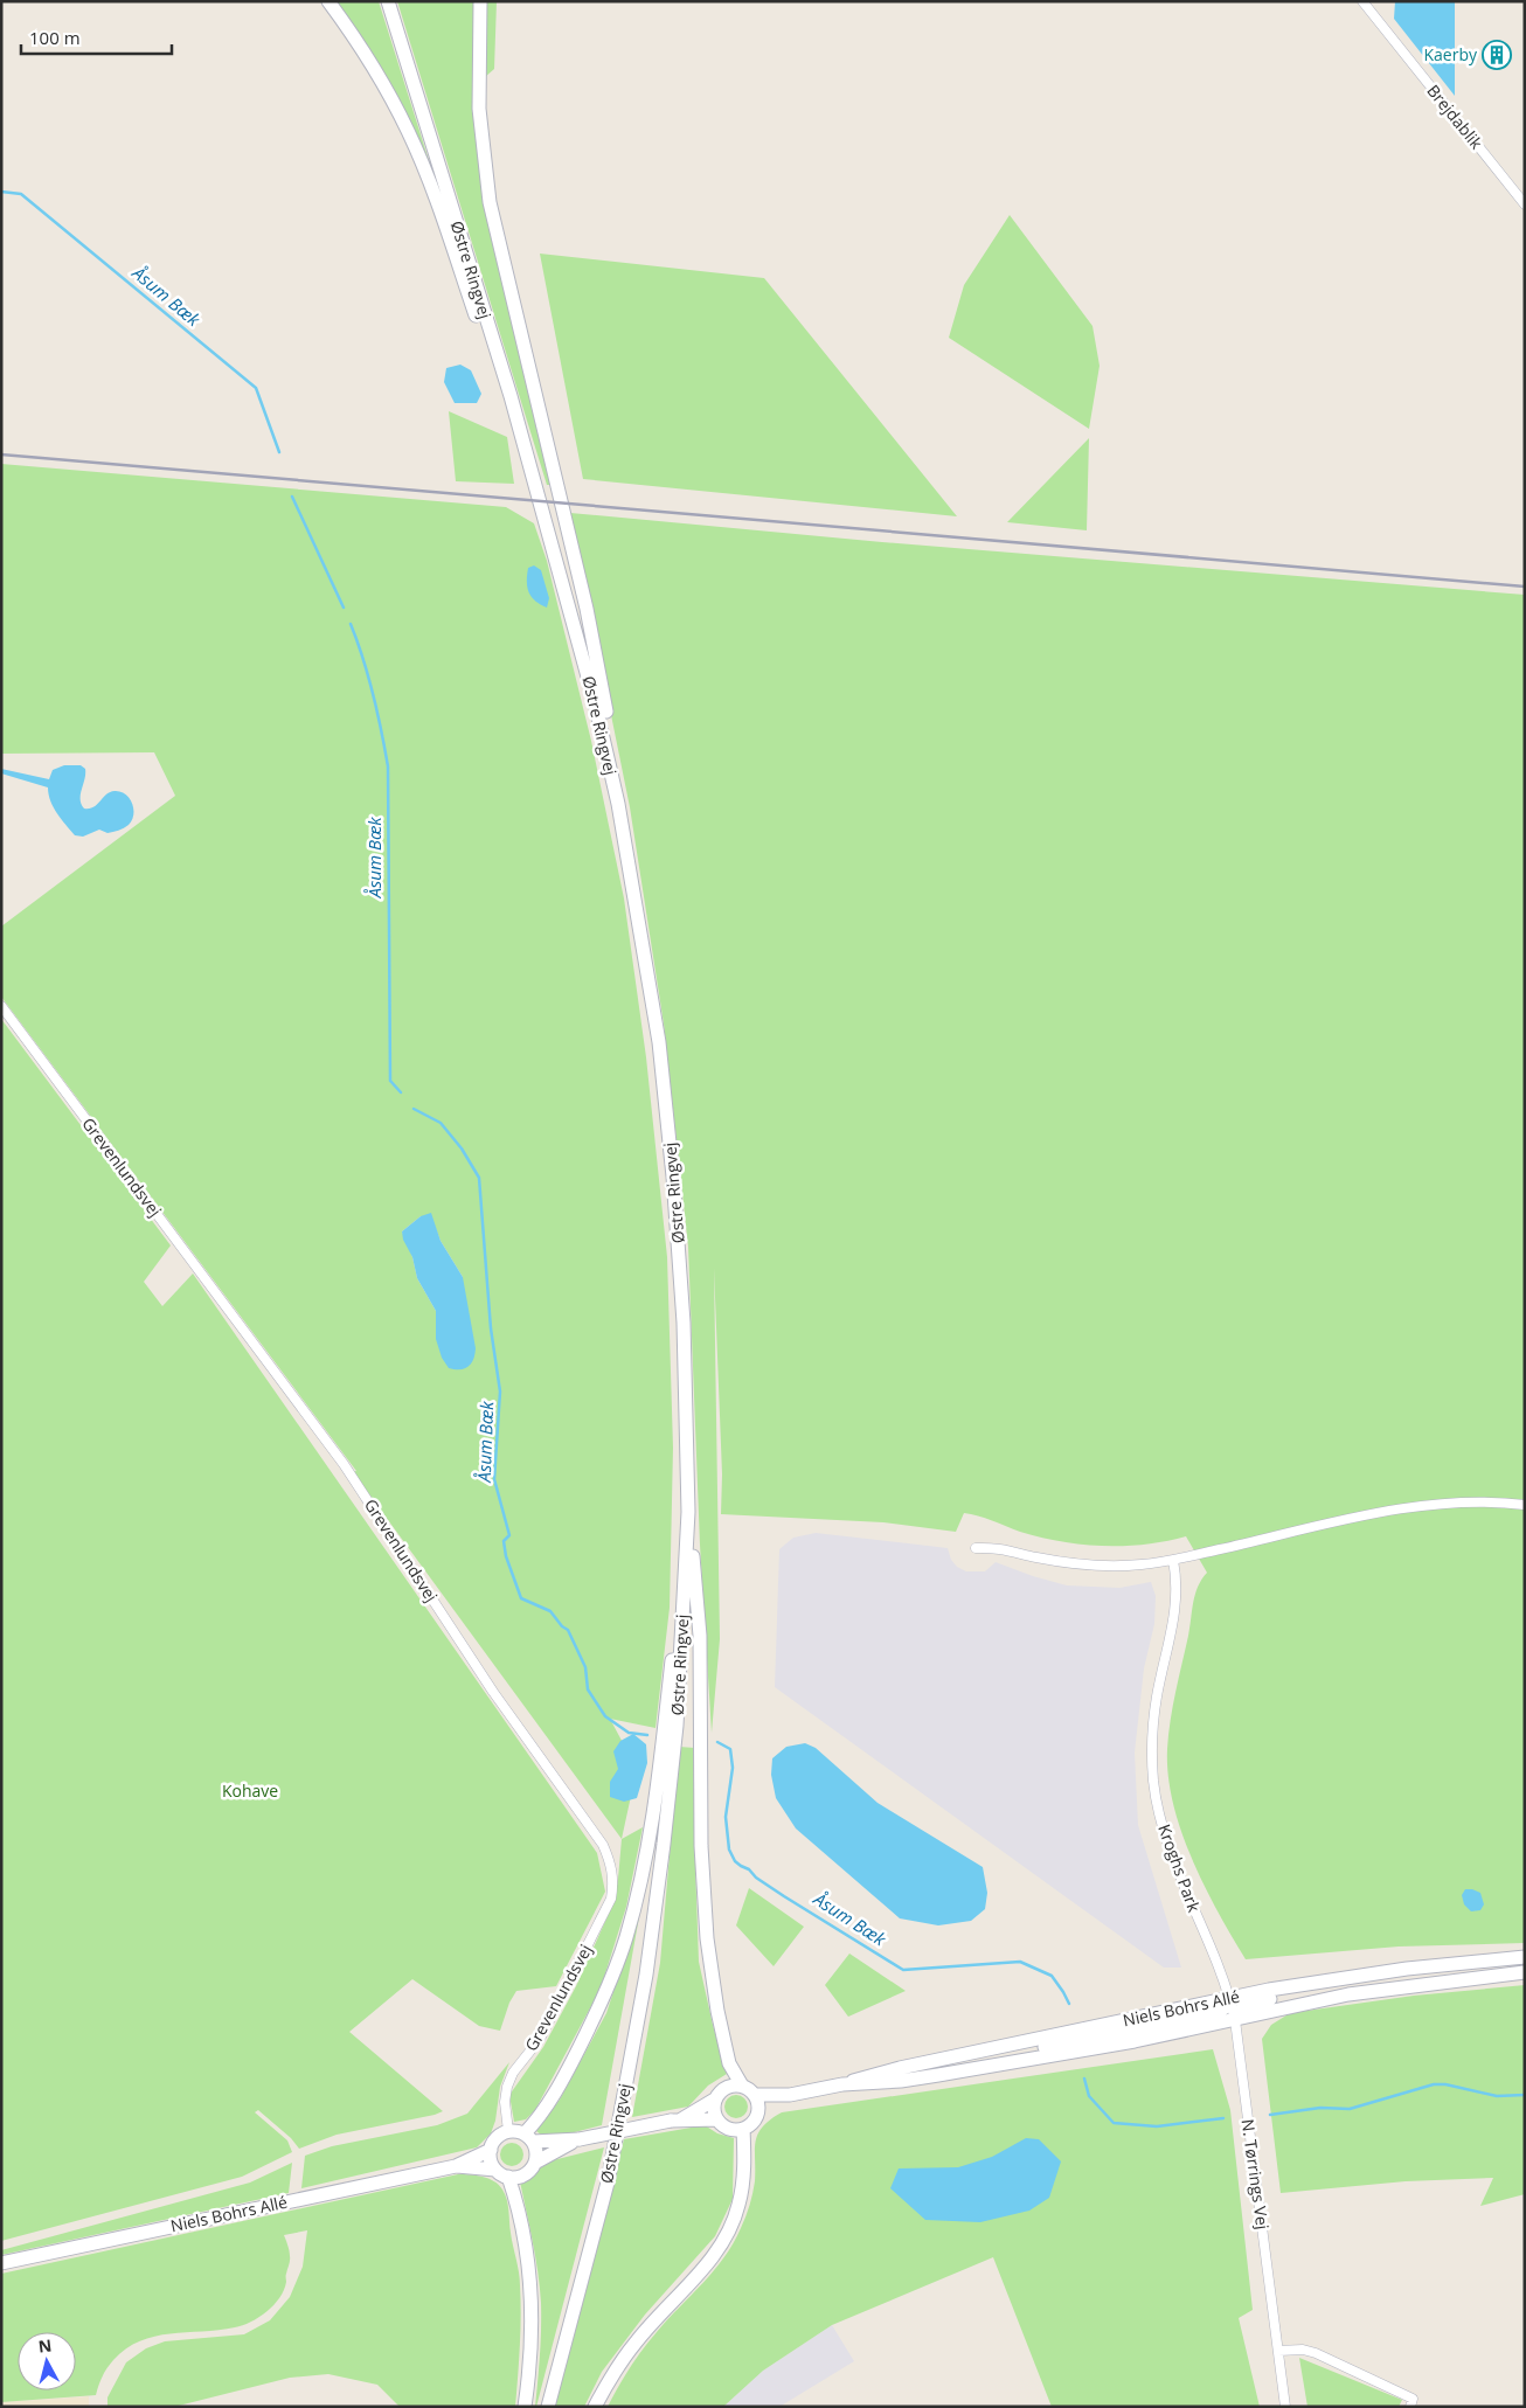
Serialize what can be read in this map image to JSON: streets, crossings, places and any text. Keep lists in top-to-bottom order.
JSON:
{
  "streets": {
    "main road": ["Østre Ringvej", "Niels Bohrs Allé"],
    "street": [
      "Brejdablik",
      "Grevenlundsvej",
      "Kroghs Park",
      "N. Tørrings Vej"
    ]
  },
  "crossings": [
    ["Grevenlundsvej", "Niels Bohrs Allé"],
    ["Kroghs Park", "Niels Bohrs Allé"],
    ["Kroghs Park", "N. Tørrings Vej"],
    ["Niels Bohrs Allé", "N. Tørrings Vej"]
  ],
  "water": ["Åsum Bæk"],
  "parks": ["Kohave"],
  "places": {
    "building": ["Kaerby"]
  },
  "scale_bar": "100 m",
  "north": "top"
}
